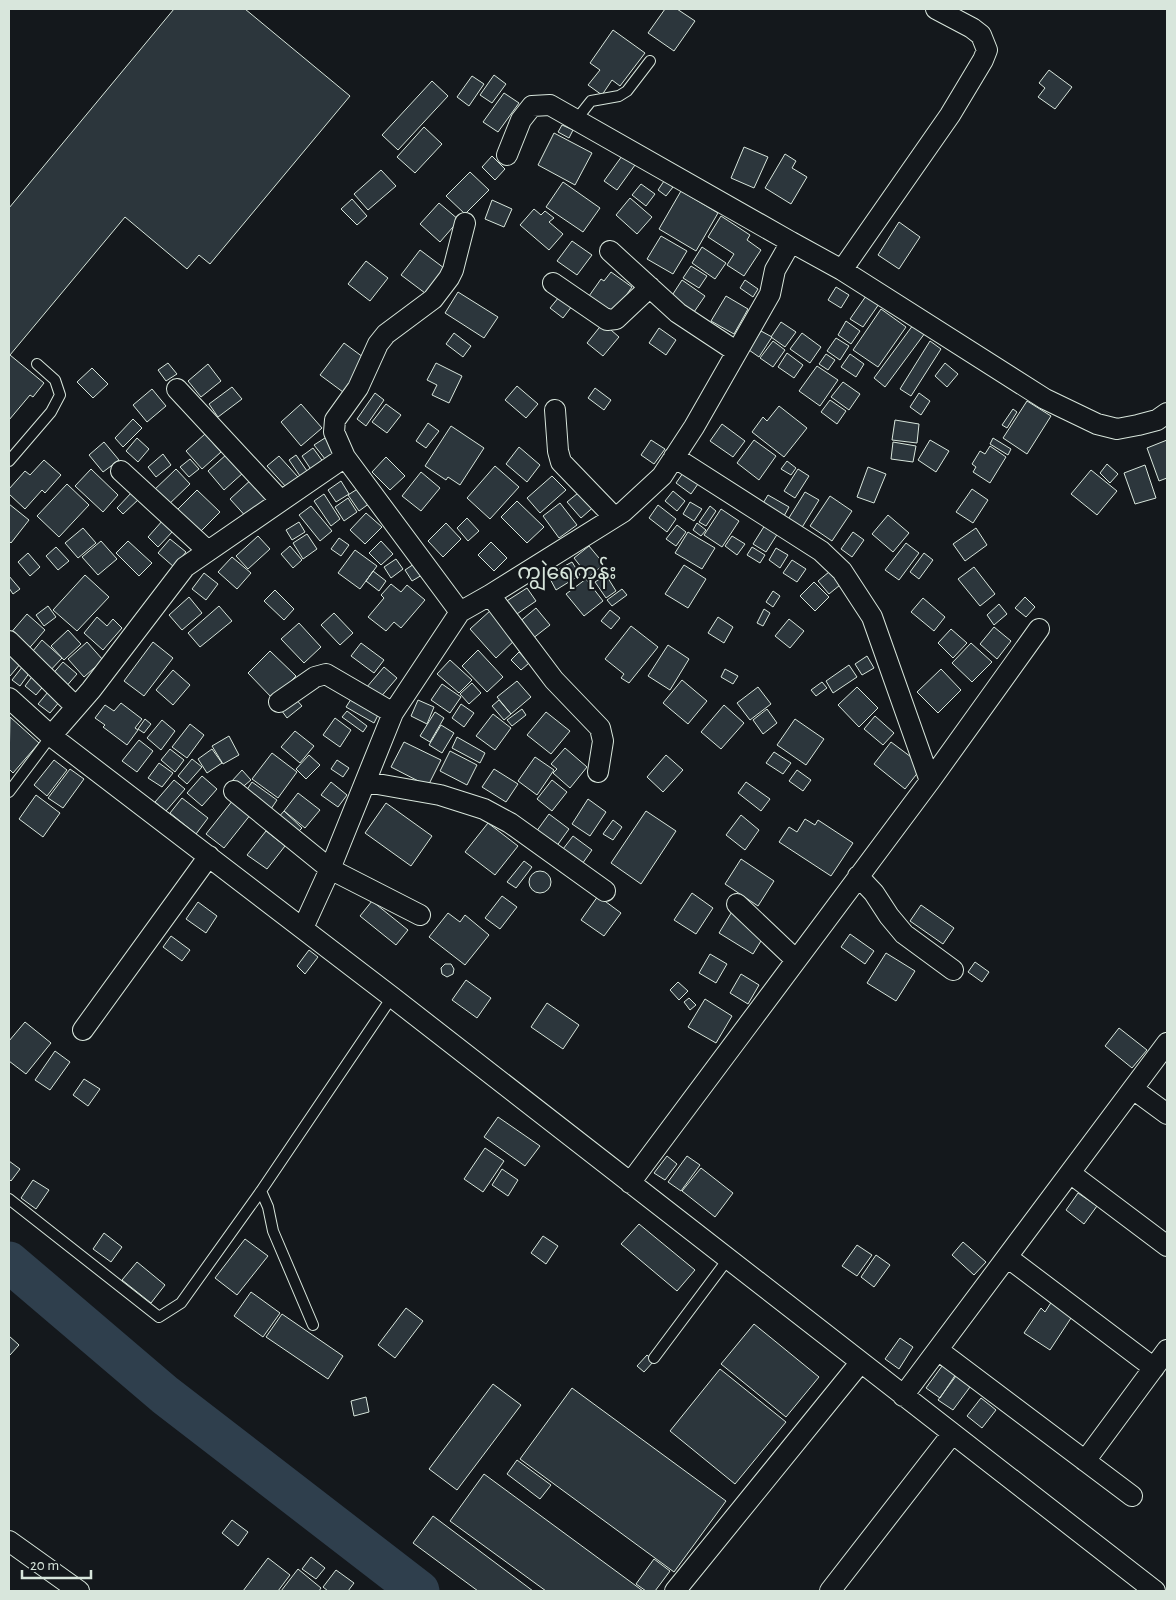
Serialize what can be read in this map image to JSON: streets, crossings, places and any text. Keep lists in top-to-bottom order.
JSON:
{
  "districts": ["ကျွဲရေကုန်း"],
  "scale_bar": "20 m"
}
